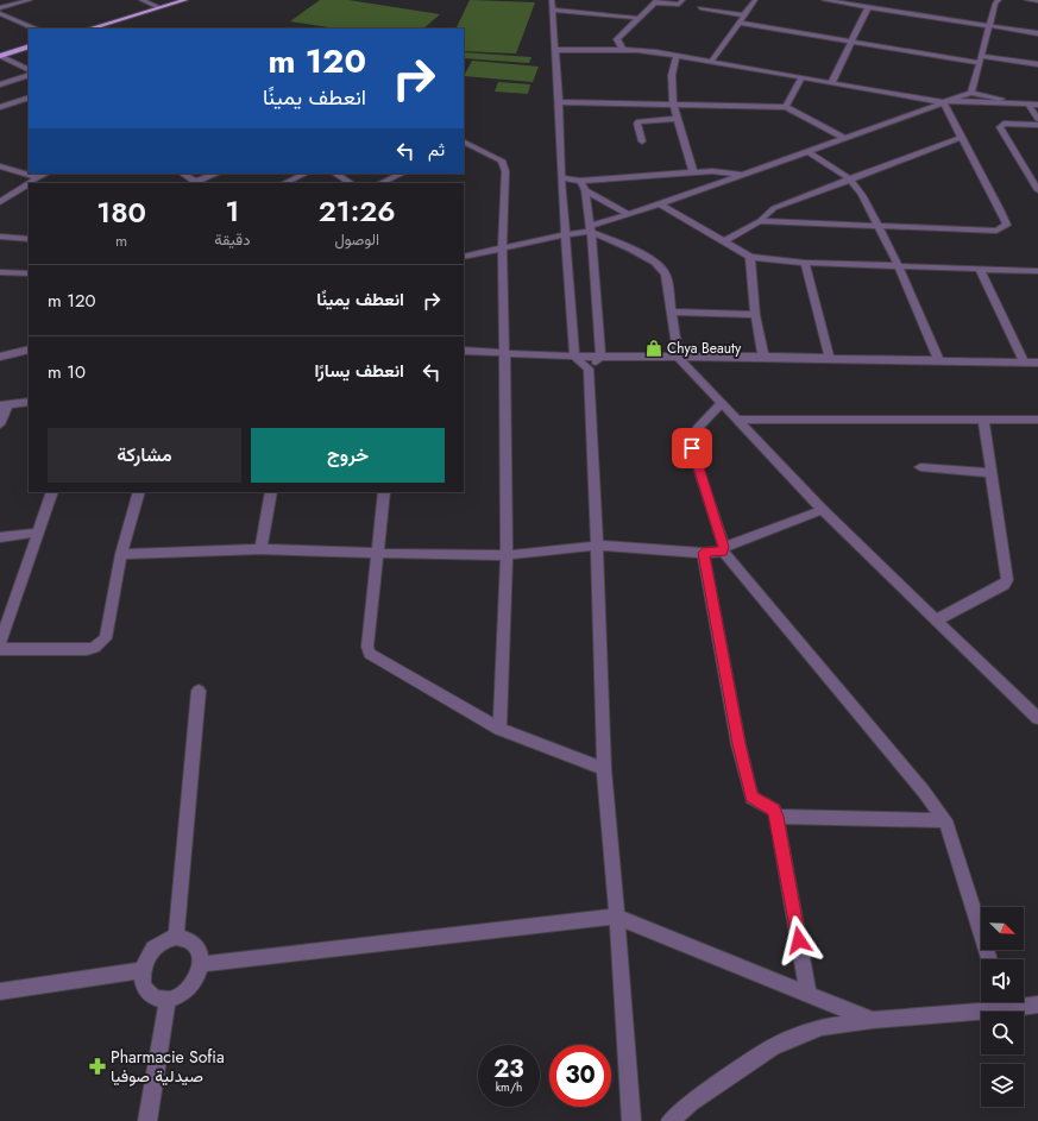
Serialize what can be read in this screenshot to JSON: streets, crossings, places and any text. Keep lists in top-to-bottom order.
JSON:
{
  "places": {
    "shop": ["Chya Beauty"],
    "pharmacy": ["Pharmacie Sofia صيدلية صوفيا"]
  },
  "north": "bottom right",
  "page": {
    "turn": ["120 m", "انعطف يمينًا"],
    "then": "ثم",
    "eta": [
      "21:26",
      "الوصول",
      "1",
      "دقيقة",
      "180",
      "m"
    ],
    "list": [
      {
        "name": "انعطف يمينًا",
        "value": "120 m"
      },
      {
        "name": "انعطف يسارًا",
        "value": "10 m"
      }
    ],
    "buttons": ["خروج", "مشاركة"],
    "speed": "23 km/h",
    "limit": "30"
  }
}
